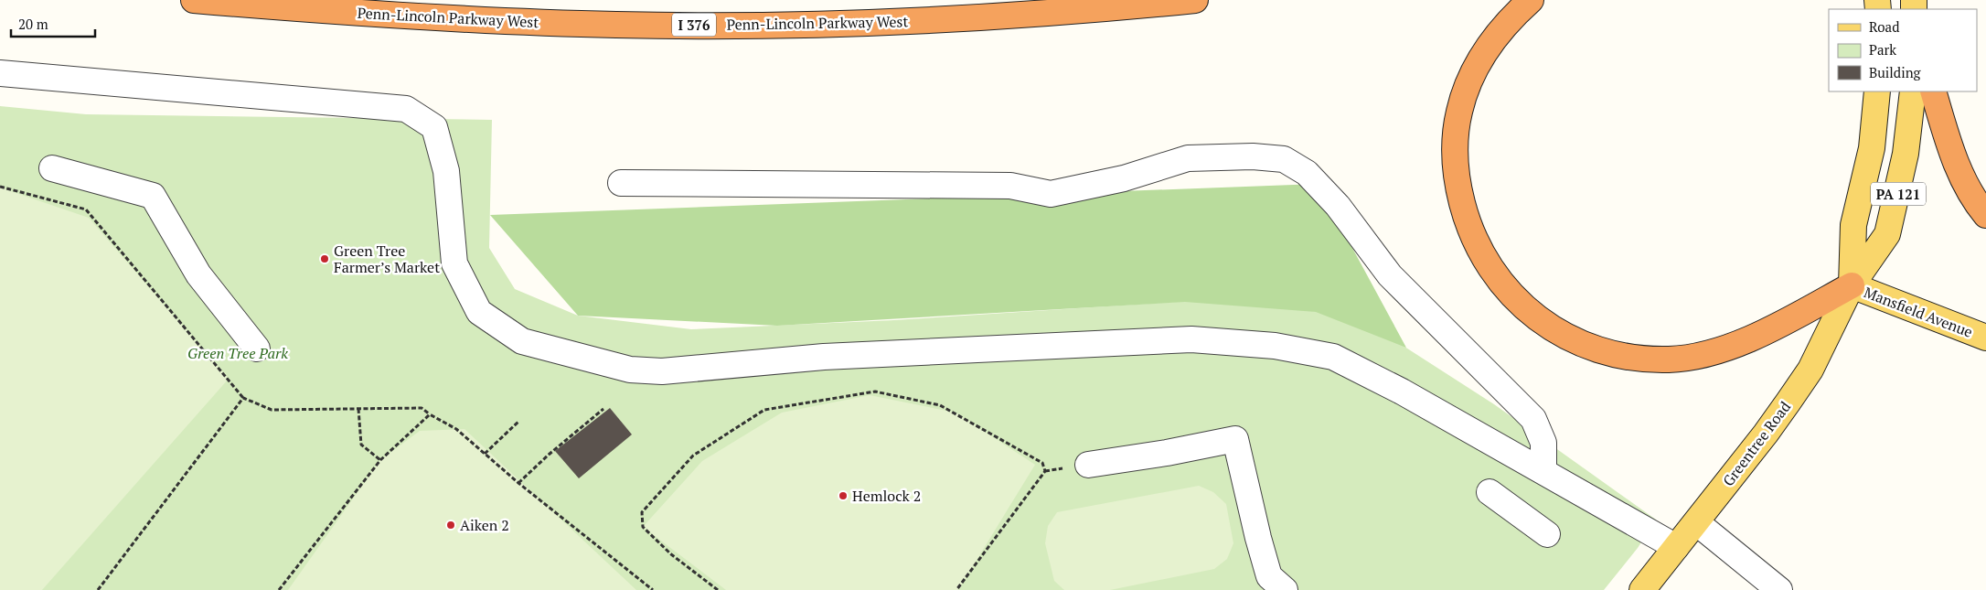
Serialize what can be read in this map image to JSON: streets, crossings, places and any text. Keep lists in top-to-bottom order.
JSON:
{
  "streets": {
    "highway": ["Penn-Lincoln Parkway West", "I 376"],
    "main road": ["PA 121", "Mansfield Avenue", "Greentree Road"]
  },
  "crossings": [
    ["Mansfield Avenue", "Greentree Road"]
  ],
  "parks": ["Green Tree Park"],
  "places": ["Green Tree Farmer’s Market", "Hemlock 2", "Aiken 2"],
  "legend": ["Road", "Park", "Building"],
  "scale_bar": "20 m"
}
